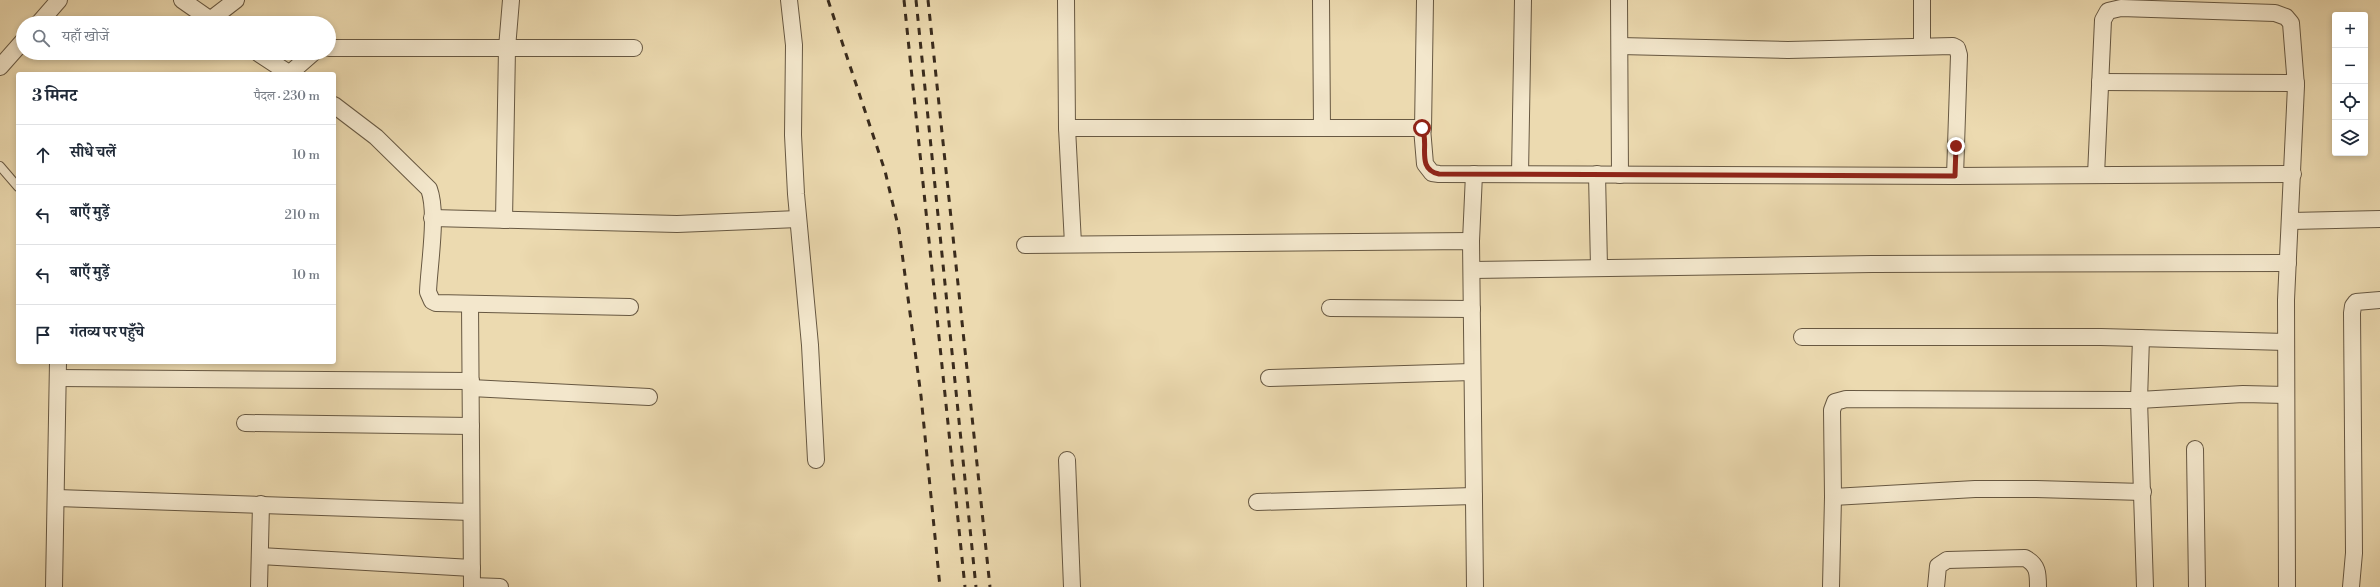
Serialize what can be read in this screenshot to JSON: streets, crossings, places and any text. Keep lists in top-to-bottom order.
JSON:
{
  "page": {
    "map_buttons": ["+", "−"],
    "search": "यहाँ खोजें",
    "heading": ["3 मिनट", "पैदल · 230 m"],
    "list": [
      ["सीधे चलें", "10 m"],
      ["बाएँ मुड़ें", "210 m"],
      ["बाएँ मुड़ें", "10 m"],
      "गंतव्य पर पहुँचे"
    ]
  }
}
